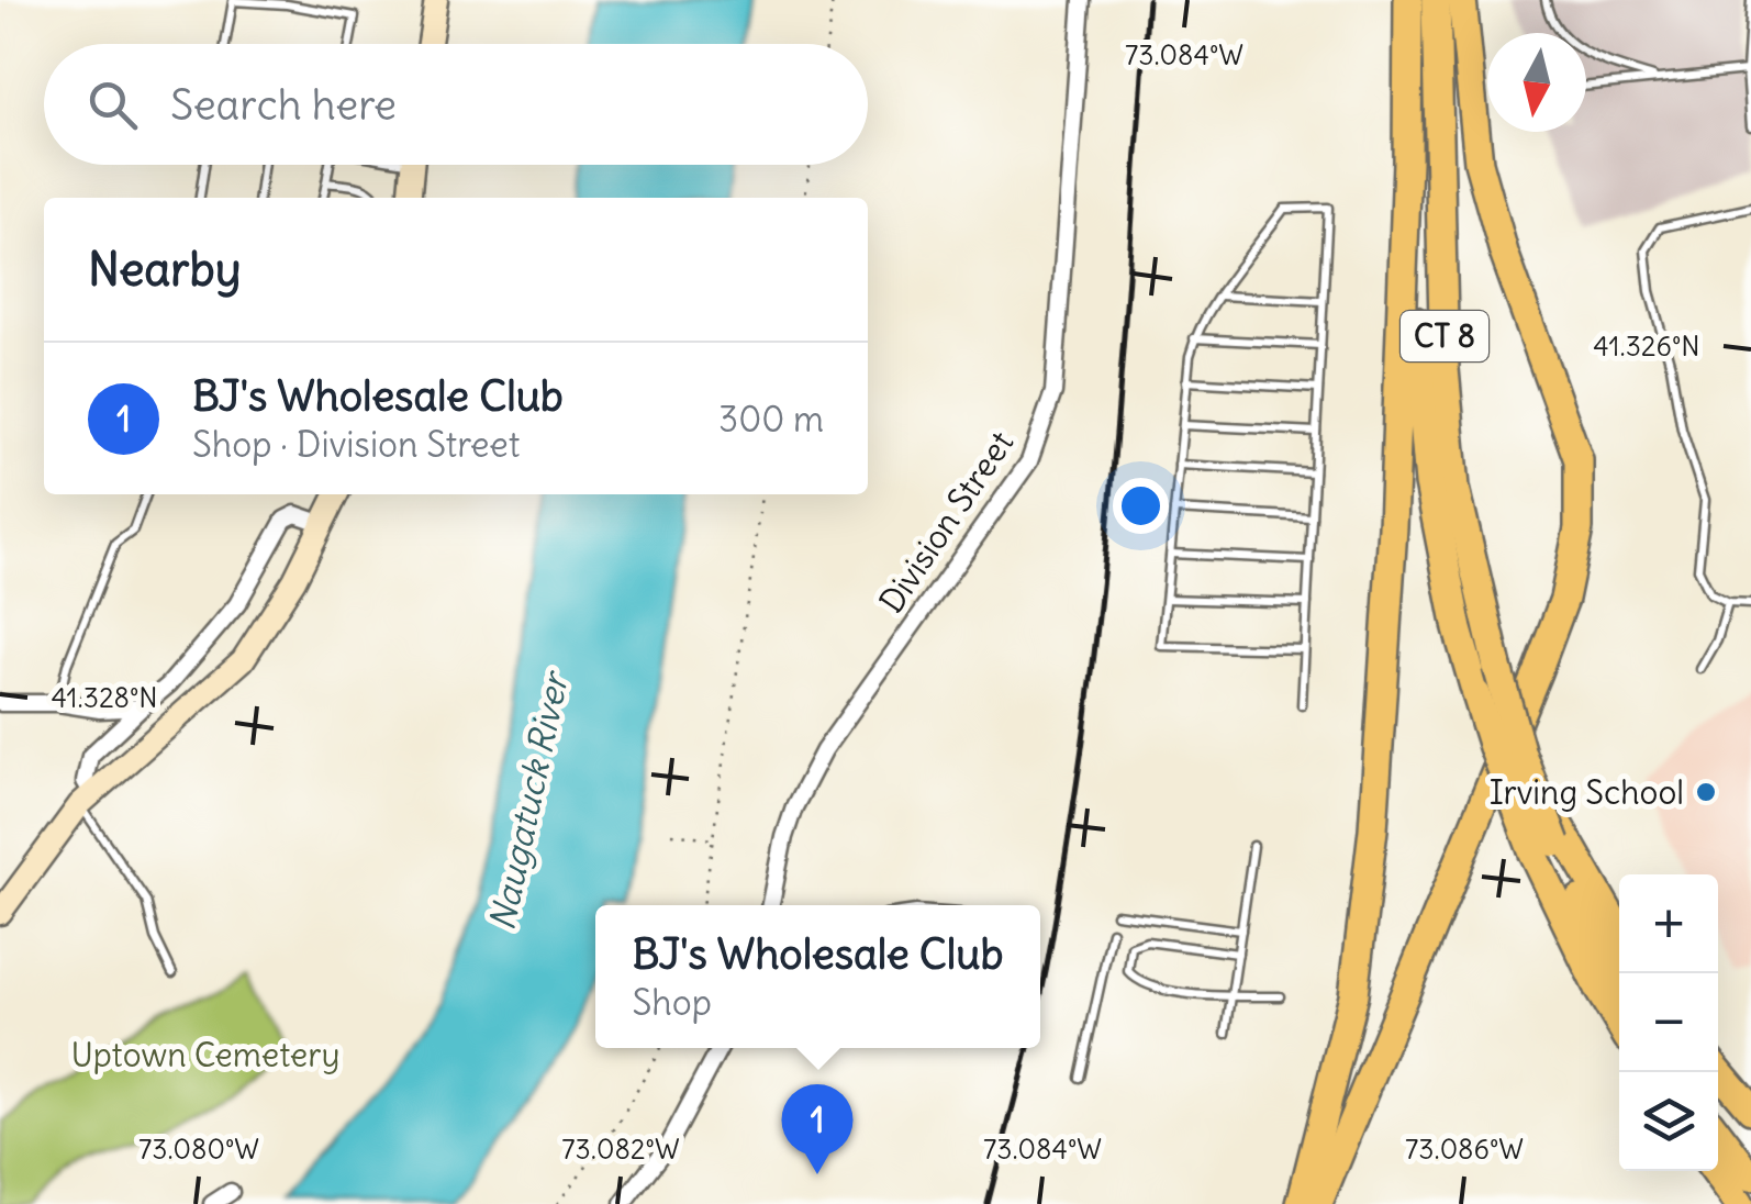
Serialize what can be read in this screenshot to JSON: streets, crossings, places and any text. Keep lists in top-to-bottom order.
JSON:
{
  "streets": {
    "highway": ["CT 8"],
    "street": ["Division Street"]
  },
  "water": ["Naugatuck River"],
  "parks": ["Uptown Cemetery"],
  "places": ["Irving School"],
  "north": "bottom",
  "page": {
    "search": "Search here",
    "heading": "Nearby",
    "list": [
      {
        "mark": "1",
        "name": "BJ's Wholesale Club",
        "note": "Shop · Division Street",
        "value": "300 m"
      }
    ],
    "map_buttons": ["+", "−"],
    "popup": ["BJ's Wholesale Club", "Shop"],
    "pins": "1"
  },
  "coordinates": [
    "73.084°W",
    "41.326°N",
    "41.328°N",
    "73.080°W",
    "73.082°W",
    "73.086°W"
  ]
}
